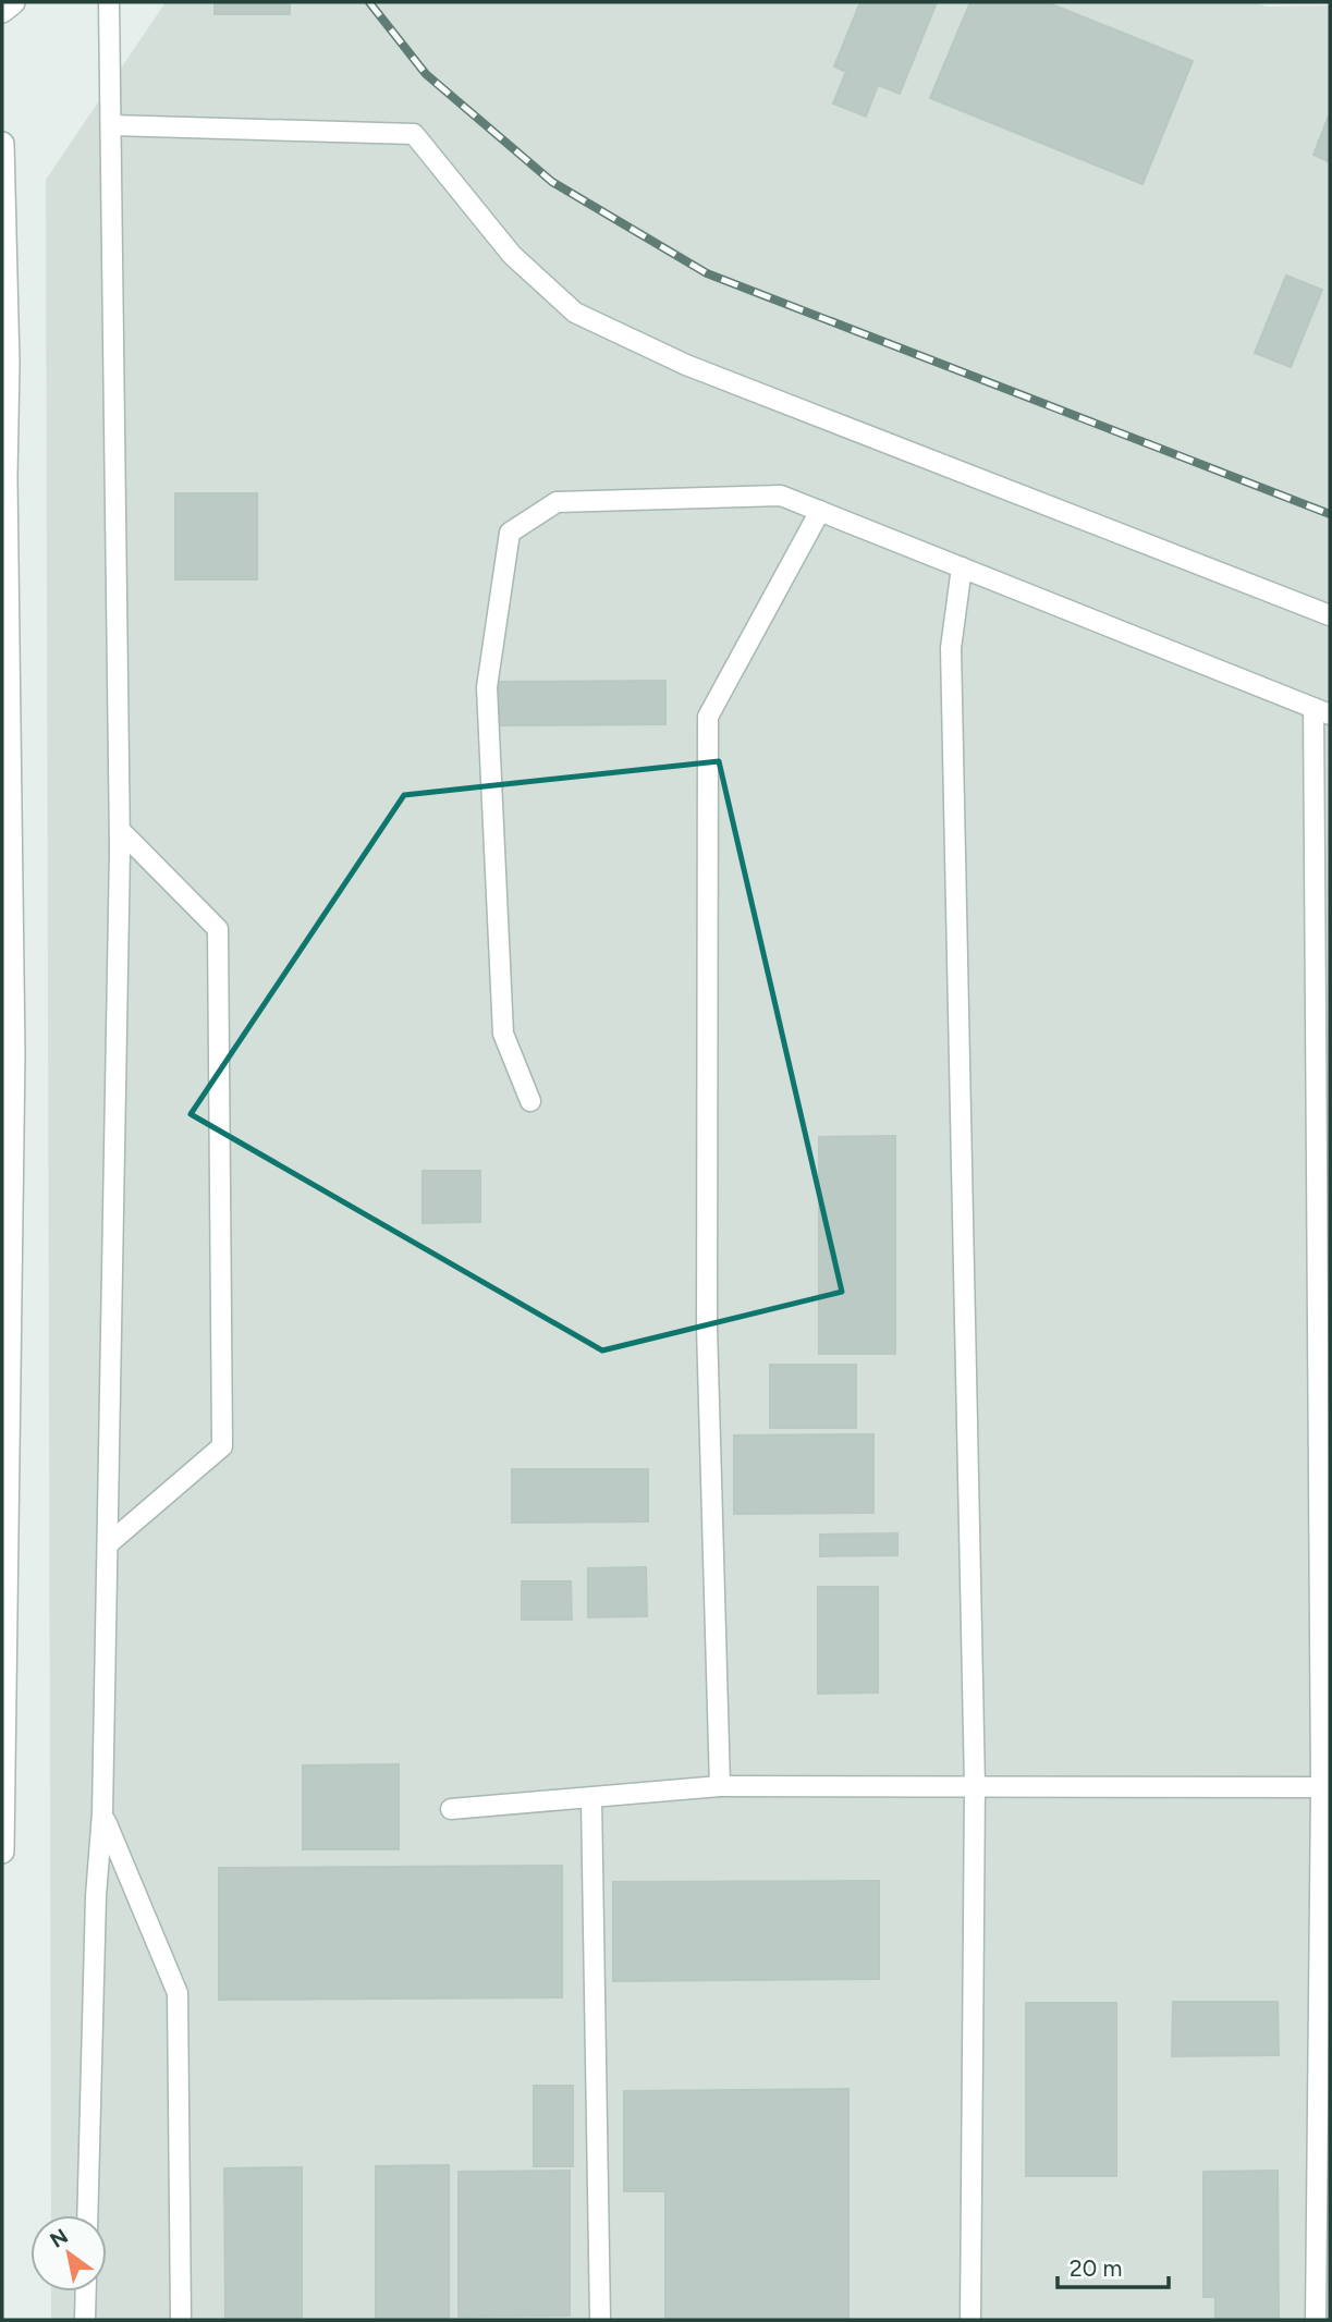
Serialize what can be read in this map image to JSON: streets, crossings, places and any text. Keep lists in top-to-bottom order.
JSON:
{
  "scale_bar": "20 m",
  "north": "top left"
}
